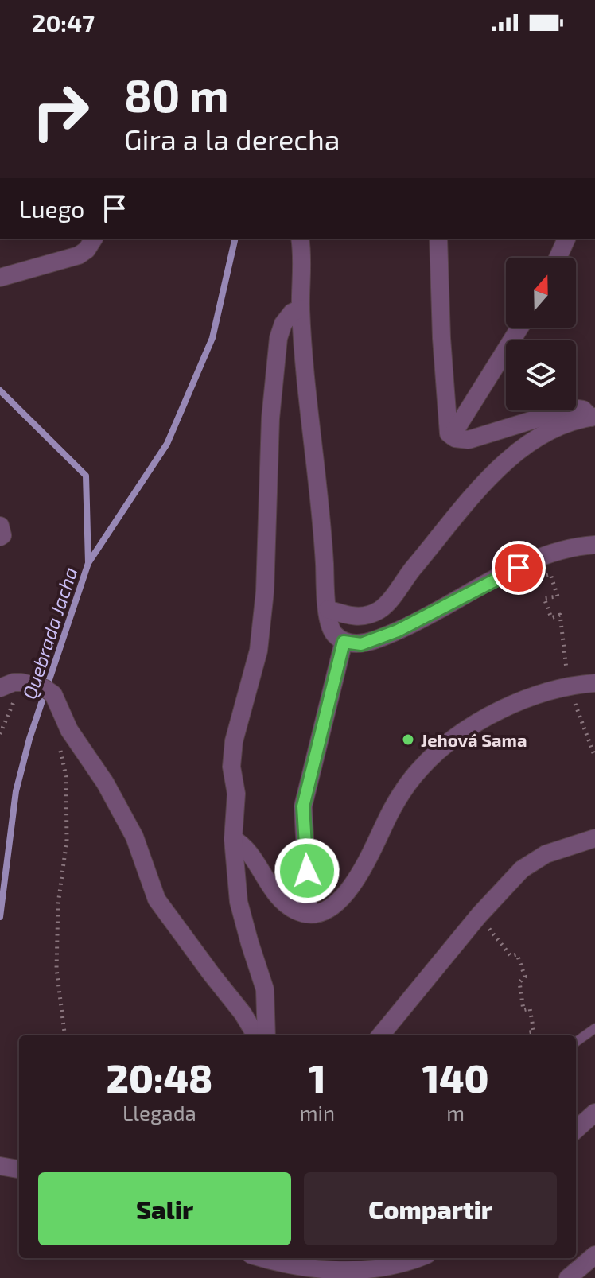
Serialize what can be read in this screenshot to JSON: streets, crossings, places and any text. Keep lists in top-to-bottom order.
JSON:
{
  "water": ["Quebrada Jacha"],
  "places": ["Jehová Sama"],
  "north": "top",
  "page": {
    "status": "20:47",
    "turn": ["80 m", "Gira a la derecha"],
    "then": "Luego",
    "eta": [
      "20:48",
      "Llegada",
      "1",
      "min",
      "140",
      "m"
    ],
    "buttons": ["Salir", "Compartir"]
  }
}
